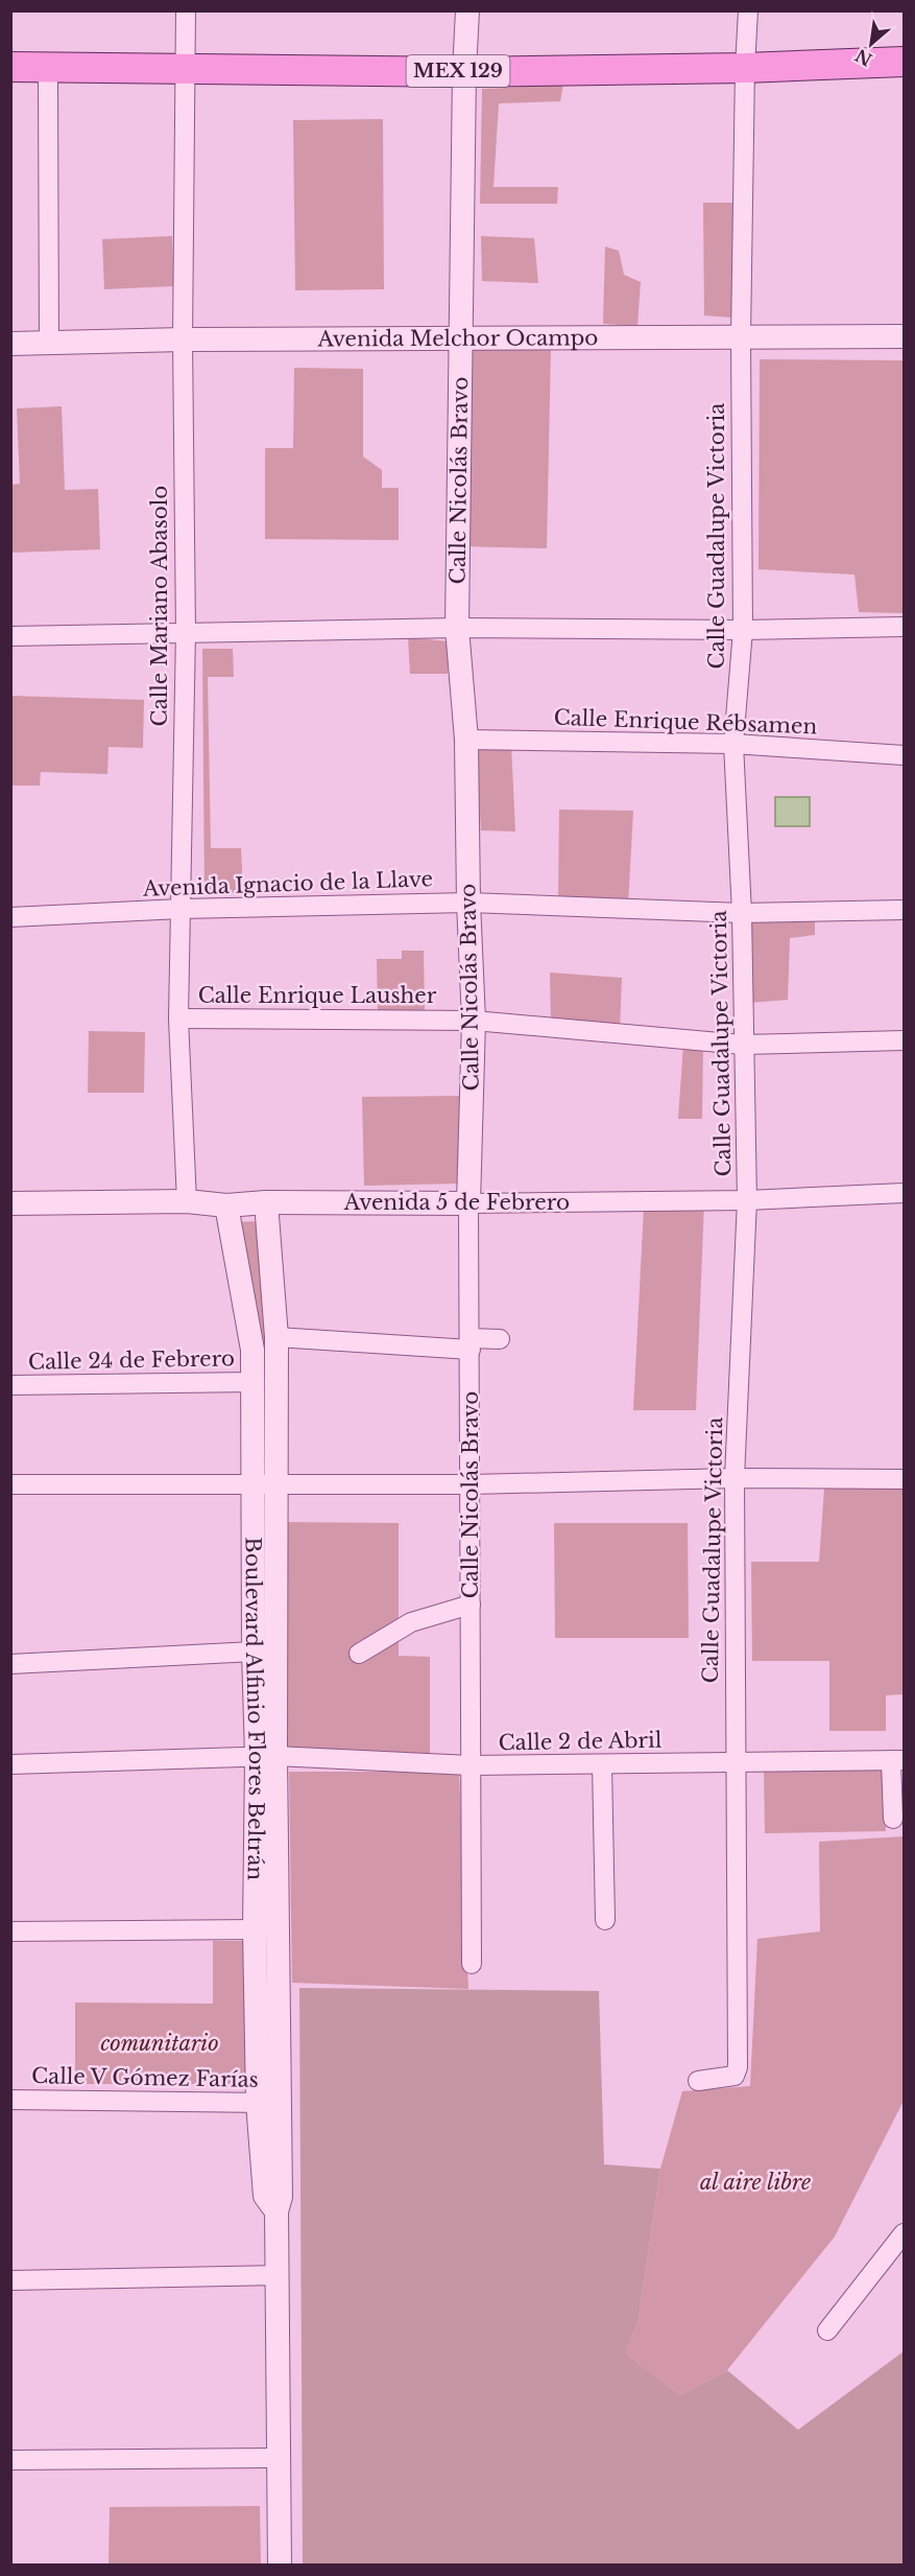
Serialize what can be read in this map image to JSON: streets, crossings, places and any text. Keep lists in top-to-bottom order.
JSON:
{
  "streets": {
    "main road": ["MEX 129"],
    "street": [
      "Avenida Melchor Ocampo",
      "Calle Nicolás Bravo",
      "Calle Guadalupe Victoria",
      "Calle Mariano Abasolo",
      "Calle Enrique Rébsamen",
      "Avenida Ignacio de la Llave",
      "Calle Enrique Lausher",
      "Avenida 5 de Febrero",
      "Calle 24 de Febrero",
      "Boulevard Alfinio Flores Beltrán",
      "Calle 2 de Abril",
      "Calle V Gómez Farías"
    ]
  },
  "crossings": [
    ["MEX 129", "Calle Nicolás Bravo"],
    ["MEX 129", "Calle Guadalupe Victoria"],
    ["MEX 129", "Calle Mariano Abasolo"],
    ["Avenida Melchor Ocampo", "Calle Nicolás Bravo"],
    ["Avenida Melchor Ocampo", "Calle Guadalupe Victoria"],
    ["Avenida Melchor Ocampo", "Calle Mariano Abasolo"],
    ["Calle Nicolás Bravo", "Calle Enrique Rébsamen"],
    ["Calle Nicolás Bravo", "Avenida Ignacio de la Llave"],
    ["Calle Nicolás Bravo", "Calle Enrique Lausher"],
    ["Calle Nicolás Bravo", "Avenida 5 de Febrero"],
    ["Calle Nicolás Bravo", "Calle 2 de Abril"],
    ["Calle Guadalupe Victoria", "Calle Enrique Rébsamen"],
    ["Calle Guadalupe Victoria", "Avenida Ignacio de la Llave"],
    ["Calle Guadalupe Victoria", "Calle Enrique Lausher"],
    ["Calle Guadalupe Victoria", "Avenida 5 de Febrero"],
    ["Calle Guadalupe Victoria", "Calle 2 de Abril"],
    ["Calle Mariano Abasolo", "Avenida Ignacio de la Llave"],
    ["Calle Mariano Abasolo", "Calle Enrique Lausher"],
    ["Calle Mariano Abasolo", "Avenida 5 de Febrero"],
    ["Avenida 5 de Febrero", "Boulevard Alfinio Flores Beltrán"],
    ["Calle 24 de Febrero", "Boulevard Alfinio Flores Beltrán"],
    ["Boulevard Alfinio Flores Beltrán", "Calle 2 de Abril"],
    ["Boulevard Alfinio Flores Beltrán", "Calle V Gómez Farías"]
  ],
  "parks": ["comunitario", "al aire libre"],
  "north": "bottom left"
}
